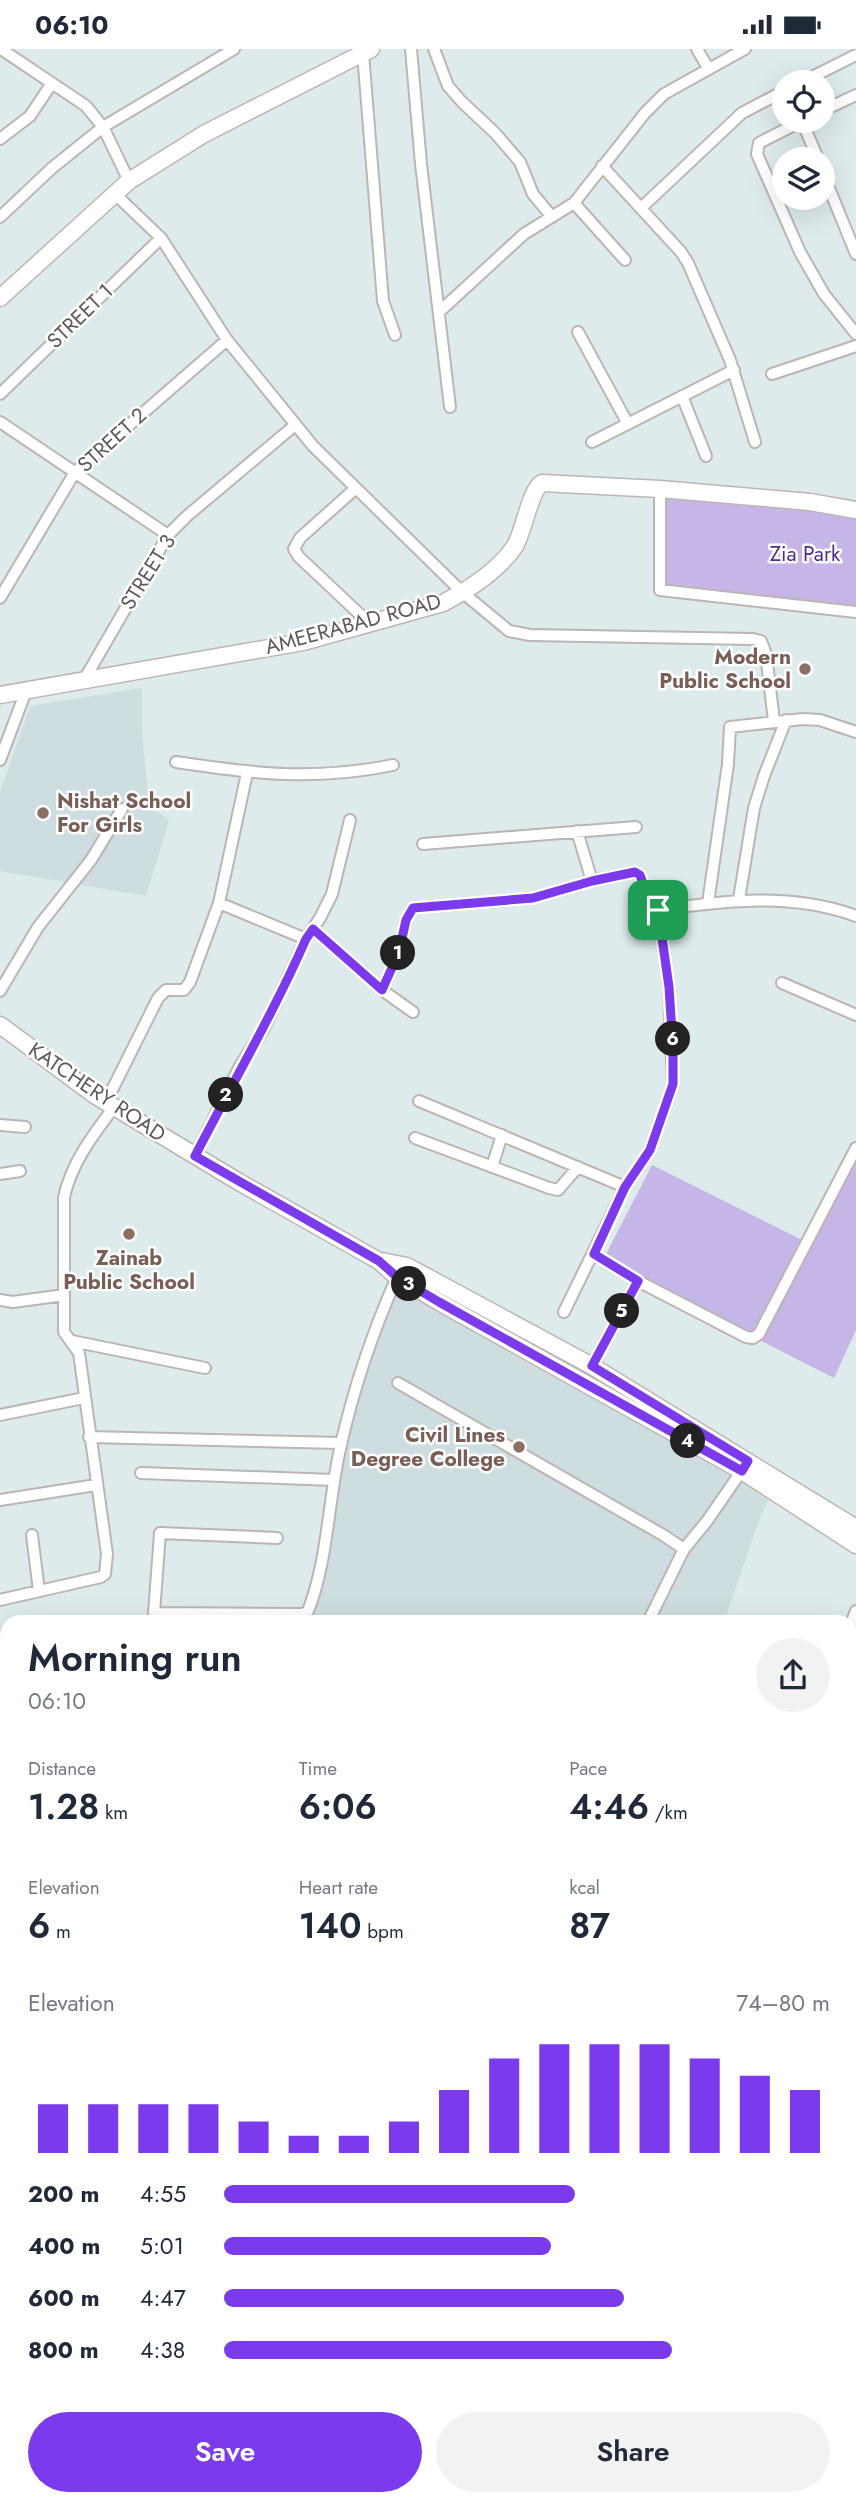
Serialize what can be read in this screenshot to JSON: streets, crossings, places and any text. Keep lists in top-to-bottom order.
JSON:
{
  "streets": {
    "main road": ["AMEERABAD ROAD", "KATCHERY ROAD"],
    "street": ["STREET 1", "STREET 2", "STREET 3"]
  },
  "crossings": [
    ["STREET 3", "AMEERABAD ROAD"]
  ],
  "parks": ["Zia Park"],
  "places": [
    "Modern Public School",
    "Nishat School For Girls",
    "Zainab Public School",
    "Civil Lines Degree College"
  ],
  "page": {
    "status": "06:10",
    "pins": [
      "1",
      "6",
      "2",
      "3",
      "5",
      "4"
    ],
    "heading": ["Morning run", "06:10"],
    "stats": [
      ["Distance", "1.28 km"],
      ["Time", "6:06"],
      ["Pace", "4:46 /km"],
      ["Elevation", "6 m"],
      ["Heart rate", "140 bpm"],
      ["kcal", "87"]
    ],
    "chart": ["Elevation", "74–80 m"],
    "list": [
      {
        "name": "200 m",
        "note": "4:55"
      },
      {
        "name": "400 m",
        "note": "5:01"
      },
      {
        "name": "600 m",
        "note": "4:47"
      },
      {
        "name": "800 m",
        "note": "4:38"
      }
    ],
    "buttons": ["Save", "Share"]
  }
}
